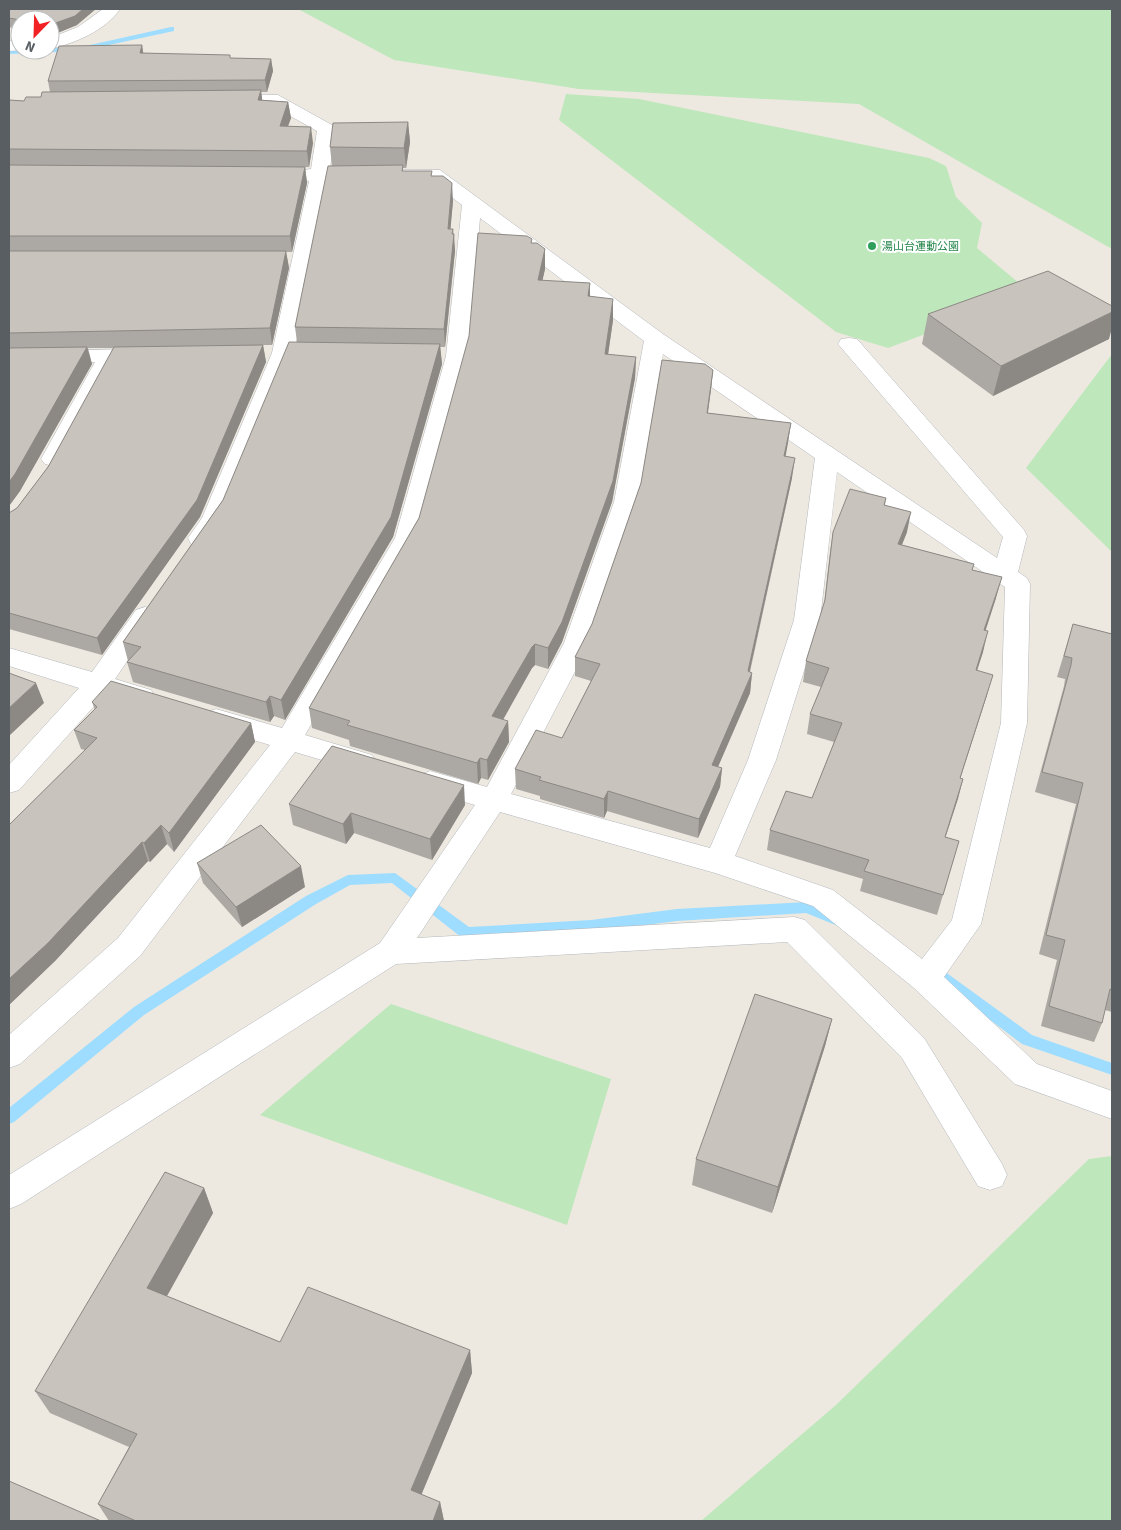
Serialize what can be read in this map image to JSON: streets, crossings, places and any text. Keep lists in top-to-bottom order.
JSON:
{
  "places": ["湯山台運動公園"],
  "north": "bottom left"
}
